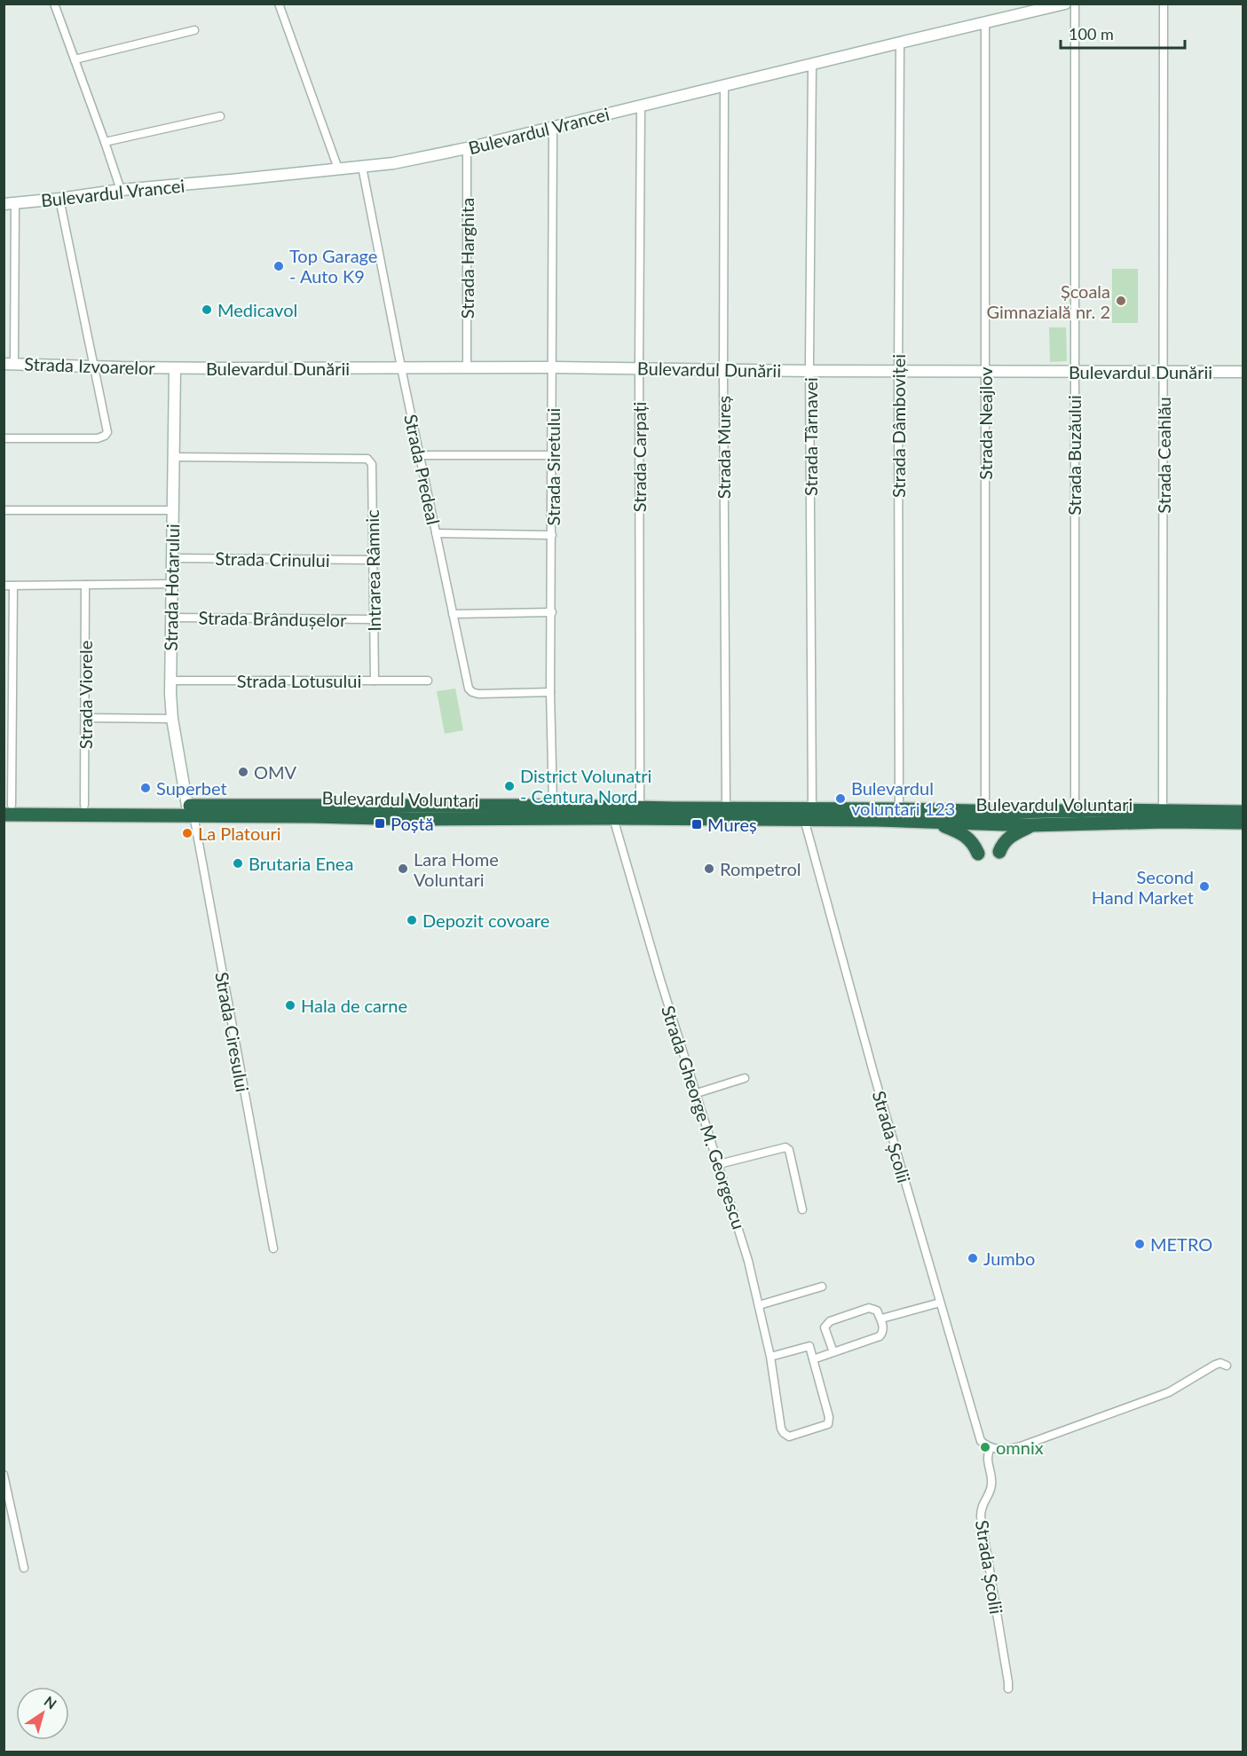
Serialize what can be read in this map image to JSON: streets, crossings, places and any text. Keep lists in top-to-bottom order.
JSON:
{
  "streets": {
    "highway": ["Bulevardul Voluntari"],
    "street": [
      "Bulevardul Vrancei",
      "Strada Harghita",
      "Strada Izvoarelor",
      "Bulevardul Dunării",
      "Strada Neajlov",
      "Strada Dâmboviței",
      "Strada Târnavei",
      "Strada Mureș",
      "Strada Buzăului",
      "Strada Ceahlău",
      "Strada Carpați",
      "Strada Siretului",
      "Strada Predeal",
      "Strada Crinului",
      "Intrarea Râmnic",
      "Strada Hotarului",
      "Strada Brândușelor",
      "Strada Lotusului",
      "Strada Viorele",
      "Strada Ciresului",
      "Strada Gheorge M. Georgescu",
      "Strada Școlii"
    ]
  },
  "crossings": [
    ["Bulevardul Vrancei", "Strada Harghita"],
    ["Bulevardul Vrancei", "Strada Neajlov"],
    ["Bulevardul Vrancei", "Strada Dâmboviței"],
    ["Bulevardul Vrancei", "Strada Târnavei"],
    ["Bulevardul Vrancei", "Strada Mureș"],
    ["Bulevardul Vrancei", "Strada Carpați"],
    ["Bulevardul Vrancei", "Strada Siretului"],
    ["Bulevardul Vrancei", "Strada Predeal"],
    ["Strada Harghita", "Bulevardul Dunării"],
    ["Strada Izvoarelor", "Bulevardul Dunării"],
    ["Strada Izvoarelor", "Strada Hotarului"],
    ["Bulevardul Dunării", "Strada Neajlov"],
    ["Bulevardul Dunării", "Strada Dâmboviței"],
    ["Bulevardul Dunării", "Strada Târnavei"],
    ["Bulevardul Dunării", "Strada Mureș"],
    ["Bulevardul Dunării", "Strada Buzăului"],
    ["Bulevardul Dunării", "Strada Ceahlău"],
    ["Bulevardul Dunării", "Strada Carpați"],
    ["Bulevardul Dunării", "Strada Siretului"],
    ["Bulevardul Dunării", "Strada Predeal"],
    ["Bulevardul Dunării", "Strada Hotarului"],
    ["Strada Neajlov", "Bulevardul Voluntari"],
    ["Strada Dâmboviței", "Bulevardul Voluntari"],
    ["Strada Târnavei", "Bulevardul Voluntari"],
    ["Strada Târnavei", "Strada Școlii"],
    ["Strada Mureș", "Bulevardul Voluntari"],
    ["Strada Buzăului", "Bulevardul Voluntari"],
    ["Strada Ceahlău", "Bulevardul Voluntari"],
    ["Strada Carpați", "Bulevardul Voluntari"],
    ["Strada Siretului", "Strada Predeal"],
    ["Strada Siretului", "Bulevardul Voluntari"],
    ["Strada Crinului", "Intrarea Râmnic"],
    ["Strada Crinului", "Strada Hotarului"],
    ["Intrarea Râmnic", "Strada Hotarului"],
    ["Intrarea Râmnic", "Strada Brândușelor"],
    ["Intrarea Râmnic", "Strada Lotusului"],
    ["Strada Hotarului", "Strada Brândușelor"],
    ["Strada Hotarului", "Strada Lotusului"],
    ["Strada Hotarului", "Bulevardul Voluntari"],
    ["Strada Hotarului", "Strada Ciresului"],
    ["Strada Viorele", "Bulevardul Voluntari"],
    ["Bulevardul Voluntari", "Strada Ciresului"],
    ["Bulevardul Voluntari", "Strada Gheorge M. Georgescu"],
    ["Bulevardul Voluntari", "Strada Școlii"]
  ],
  "places": {
    "other": [
      "Top Garage - Auto K9",
      "Școala Gimnazială nr. 2",
      "Medicavol",
      "OMV",
      "District Volunatri - Centura Nord",
      "Superbet",
      "Bulevardul voluntari 123",
      "La Platouri",
      "Brutaria Enea",
      "Lara Home Voluntari",
      "Rompetrol",
      "Second Hand Market",
      "Depozit covoare",
      "Hala de carne",
      "METRO",
      "Jumbo",
      "omnix"
    ],
    "transit": ["Poștă", "Mureș"]
  },
  "scale_bar": "100 m",
  "north": "top right"
}
